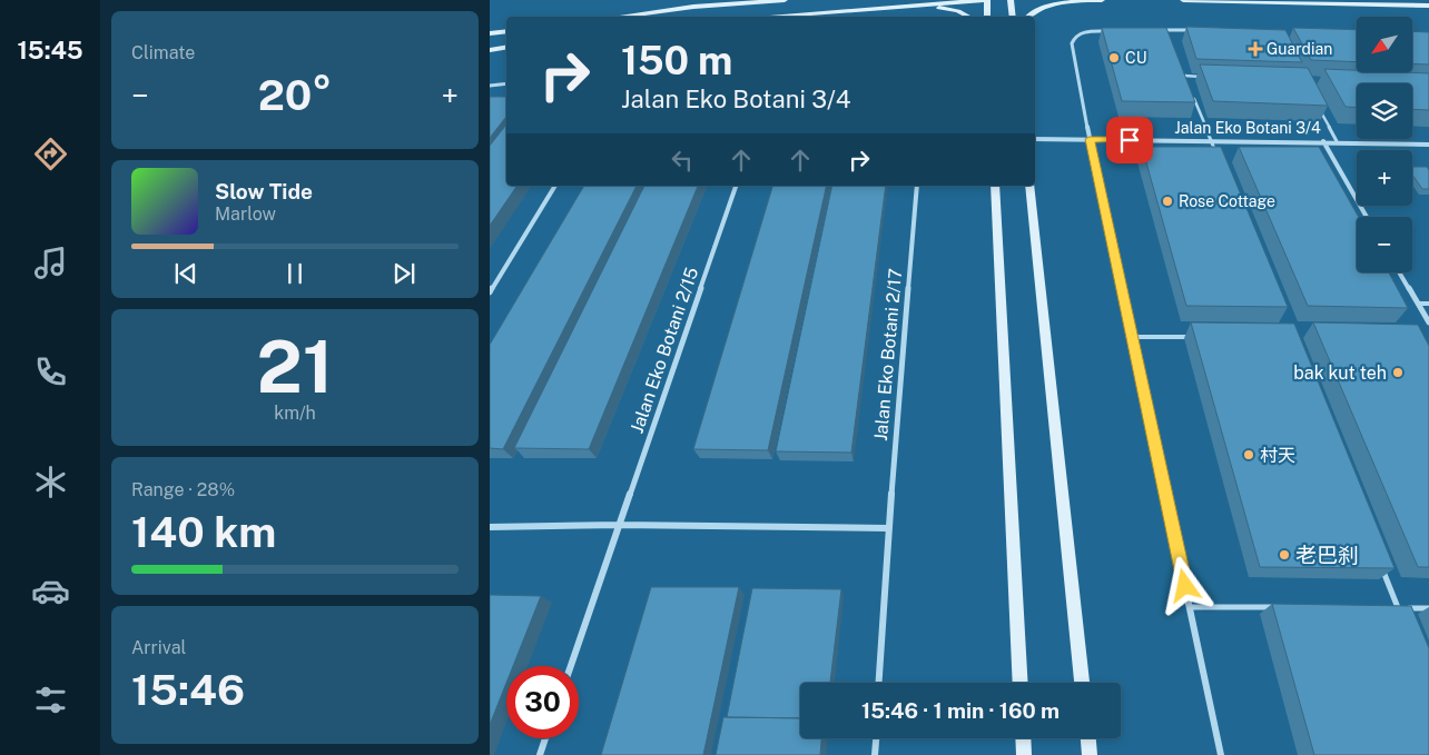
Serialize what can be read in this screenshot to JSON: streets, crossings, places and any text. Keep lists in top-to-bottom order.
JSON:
{
  "streets": {
    "street": ["Jalan Eko Botani 3/4", "Jalan Eko Botani 2/15", "Jalan Eko Botani 2/17"]
  },
  "places": {
    "health": ["Guardian"],
    "other": [
      "CU",
      "Rose Cottage",
      "bak kut teh",
      "村天",
      "老巴刹"
    ]
  },
  "north": "bottom left",
  "page": {
    "tabs": "15:45",
    "tile": [
      "Climate",
      ["21", "km/h"],
      ["Range · 28%", "140 km"],
      ["Arrival", "15:46"]
    ],
    "map_buttons": ["+", "−"],
    "turn": ["150 m", "Jalan Eko Botani 3/4"],
    "heat": ["−", "20°", "+"],
    "song": ["Slow Tide", "Marlow"],
    "limit": "30",
    "trip": "15:46 · 1 min · 160 m"
  }
}
